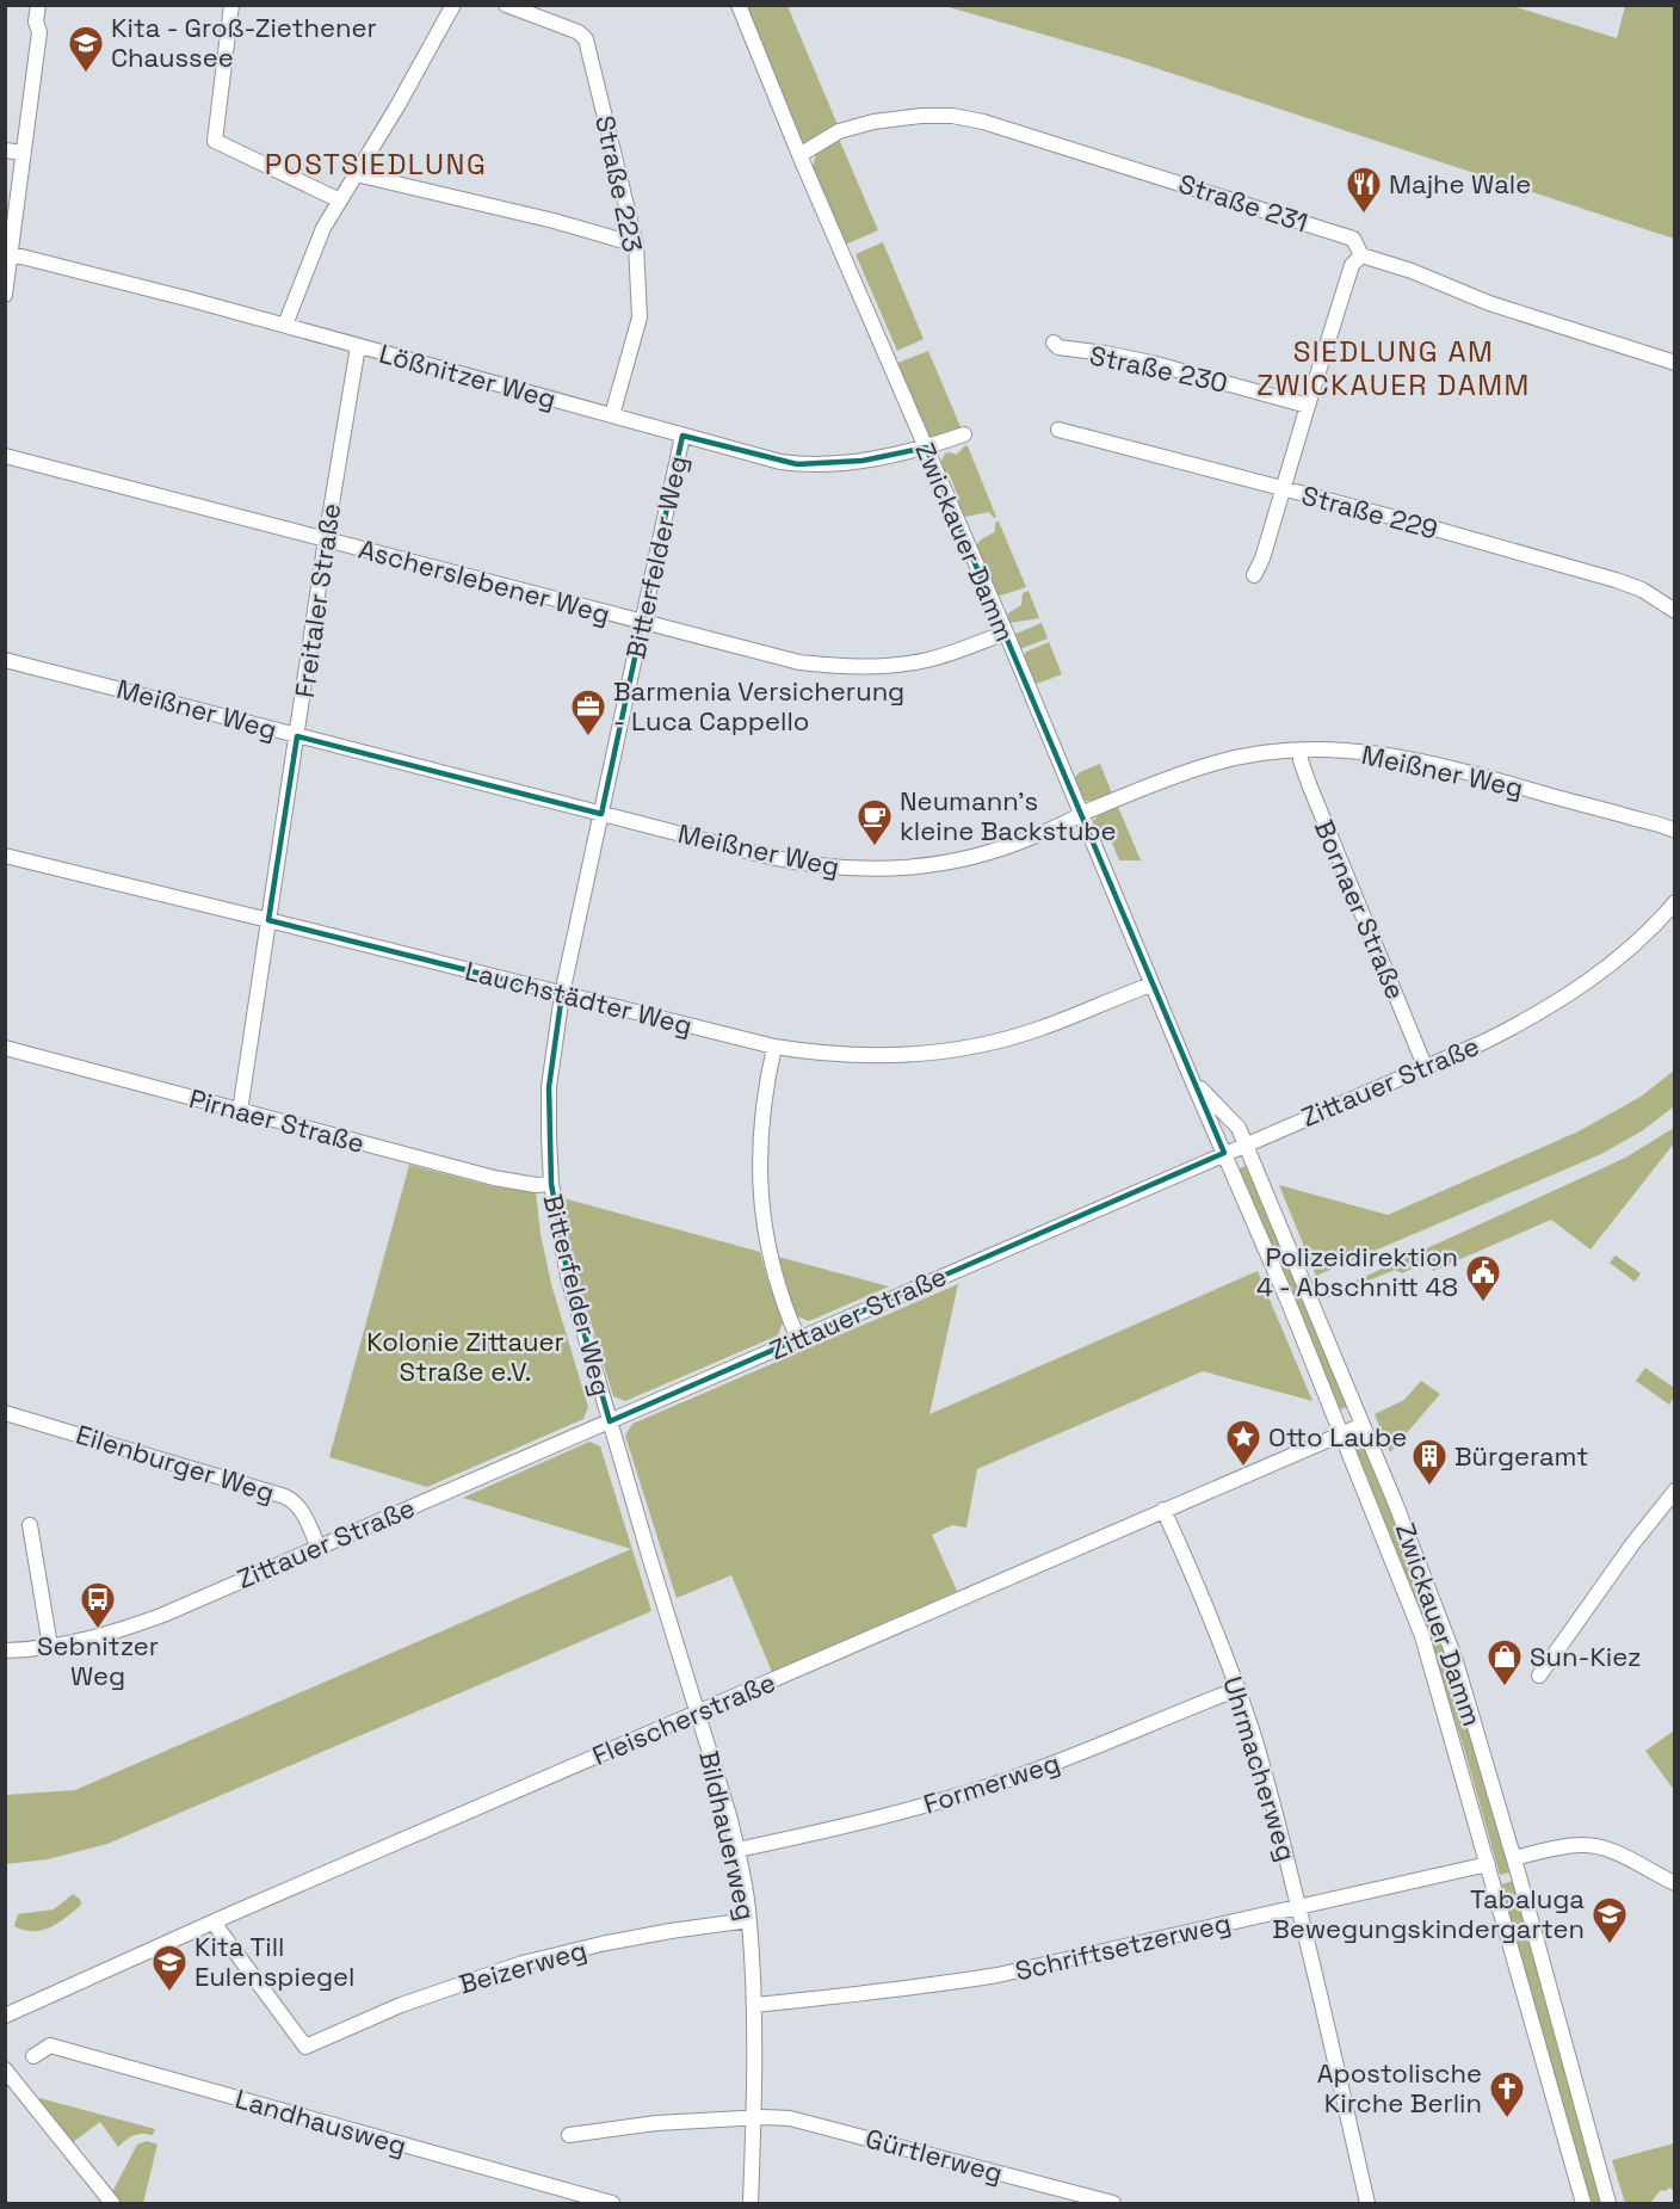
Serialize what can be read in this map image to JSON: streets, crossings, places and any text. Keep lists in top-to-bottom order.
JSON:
{
  "streets": {
    "street": [
      "Straße 223",
      "Straße 231",
      "Straße 230",
      "Lößnitzer Weg",
      "Straße 229",
      "Zwickauer Damm",
      "Bitterfelder Weg",
      "Ascherslebener Weg",
      "Freitaler Straße",
      "Meißner Weg",
      "Bornaer Straße",
      "Lauchstädter Weg",
      "Zittauer Straße",
      "Pirnaer Straße",
      "Eilenburger Weg",
      "Fleischerstraße",
      "Uhrmacherweg",
      "Formerweg",
      "Bildhauerweg",
      "Schriftsetzerweg",
      "Beizerweg",
      "Landhausweg",
      "Gürtlerweg"
    ]
  },
  "crossings": [
    ["Straße 223", "Lößnitzer Weg"],
    ["Straße 231", "Zwickauer Damm"],
    ["Lößnitzer Weg", "Zwickauer Damm"],
    ["Lößnitzer Weg", "Bitterfelder Weg"],
    ["Lößnitzer Weg", "Freitaler Straße"],
    ["Zwickauer Damm", "Ascherslebener Weg"],
    ["Zwickauer Damm", "Meißner Weg"],
    ["Zwickauer Damm", "Lauchstädter Weg"],
    ["Zwickauer Damm", "Zittauer Straße"],
    ["Zwickauer Damm", "Fleischerstraße"],
    ["Zwickauer Damm", "Schriftsetzerweg"],
    ["Bitterfelder Weg", "Ascherslebener Weg"],
    ["Bitterfelder Weg", "Meißner Weg"],
    ["Bitterfelder Weg", "Lauchstädter Weg"],
    ["Bitterfelder Weg", "Zittauer Straße"],
    ["Bitterfelder Weg", "Pirnaer Straße"],
    ["Bitterfelder Weg", "Bildhauerweg"],
    ["Ascherslebener Weg", "Freitaler Straße"],
    ["Freitaler Straße", "Meißner Weg"],
    ["Freitaler Straße", "Lauchstädter Weg"],
    ["Freitaler Straße", "Pirnaer Straße"],
    ["Meißner Weg", "Bornaer Straße"],
    ["Bornaer Straße", "Zittauer Straße"],
    ["Zittauer Straße", "Eilenburger Weg"],
    ["Fleischerstraße", "Uhrmacherweg"],
    ["Fleischerstraße", "Bildhauerweg"],
    ["Fleischerstraße", "Beizerweg"],
    ["Uhrmacherweg", "Formerweg"],
    ["Uhrmacherweg", "Schriftsetzerweg"],
    ["Formerweg", "Bildhauerweg"],
    ["Bildhauerweg", "Schriftsetzerweg"],
    ["Bildhauerweg", "Beizerweg"],
    ["Bildhauerweg", "Gürtlerweg"]
  ],
  "districts": ["POSTSIEDLUNG", "SIEDLUNG AM ZWICKAUER DAMM"],
  "parks": ["Kolonie Zittauer Straße e.V."],
  "places": {
    "school or university": ["Kita - Groß-Ziethener Chaussee", "Tabaluga Bewegungskindergarten", "Kita Till Eulenspiegel"],
    "restaurant": ["Majhe Wale"],
    "office": ["Barmenia Versicherung - Luca Cappello"],
    "cafe": ["Neumann's kleine Backstube"],
    "public building": ["Polizeidirektion 4 - Abschnitt 48"],
    "place": ["Otto Laube"],
    "building": ["Bürgeramt"],
    "bus stop": ["Sebnitzer Weg"],
    "shop": ["Sun-Kiez"],
    "church": ["Apostolische Kirche Berlin"]
  }
}
